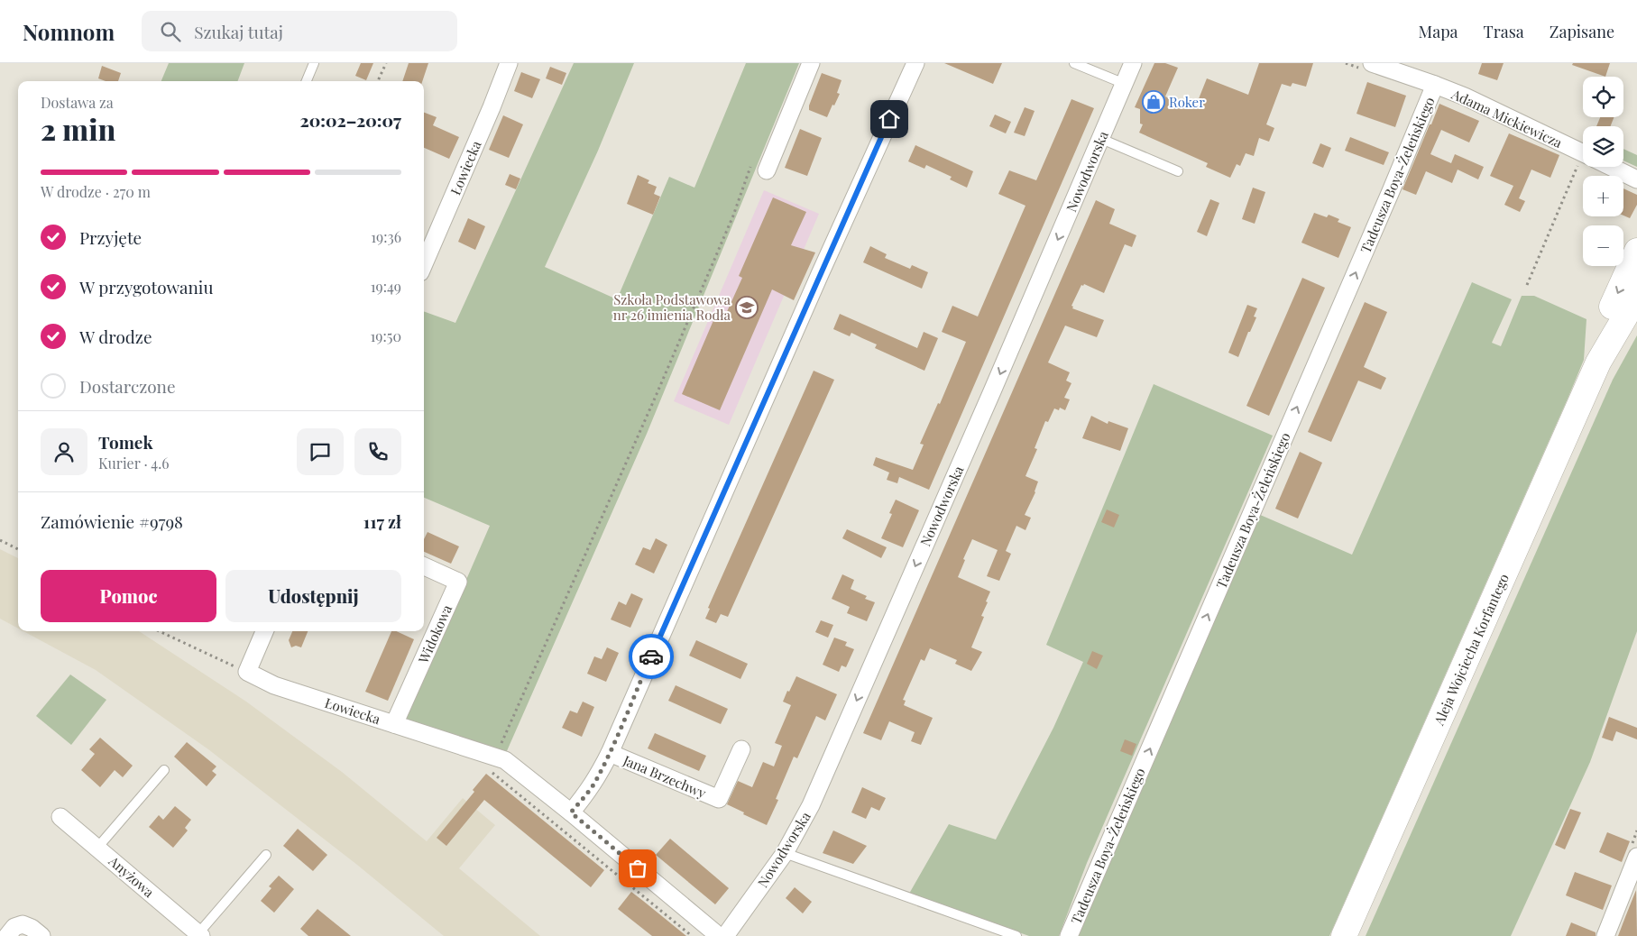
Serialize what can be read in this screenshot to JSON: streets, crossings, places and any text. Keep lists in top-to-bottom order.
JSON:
{
  "streets": {
    "main road": ["Aleja Wojciecha Korfantego"],
    "street": [
      "Adama Mickiewicza",
      "Łowiecka",
      "Nowodworska",
      "Tadeusza Boya-Żeleńskiego",
      "Widokowa",
      "Jana Brzechwy",
      "Anyżowa"
    ]
  },
  "crossings": [
    ["Adama Mickiewicza", "Tadeusza Boya-Żeleńskiego"],
    ["Łowiecka", "Widokowa"]
  ],
  "one_way": ["Nowodworska", "Tadeusza Boya-Żeleńskiego"],
  "places": {
    "shop": ["Roker"],
    "school or university": ["Szkoła Podstawowa nr 26 imienia Rodła"]
  },
  "page": {
    "header": "Nomnom",
    "search": "Szukaj tutaj",
    "nav": ["Mapa", "Trasa", "Zapisane"],
    "map_buttons": ["+", "−"],
    "heading": ["2 min", "Dostawa za", "20:02–20:07"],
    "panel": [
      "Tomek",
      "Kurier · 4.6",
      "Zamówienie #9798",
      "117 zł"
    ],
    "bar": "W drodze · 270 m",
    "list": [
      ["Przyjęte", "19:36"],
      ["W przygotowaniu", "19:49"],
      ["W drodze", "19:50"],
      "Dostarczone"
    ],
    "buttons": ["Pomoc", "Udostępnij"]
  }
}
